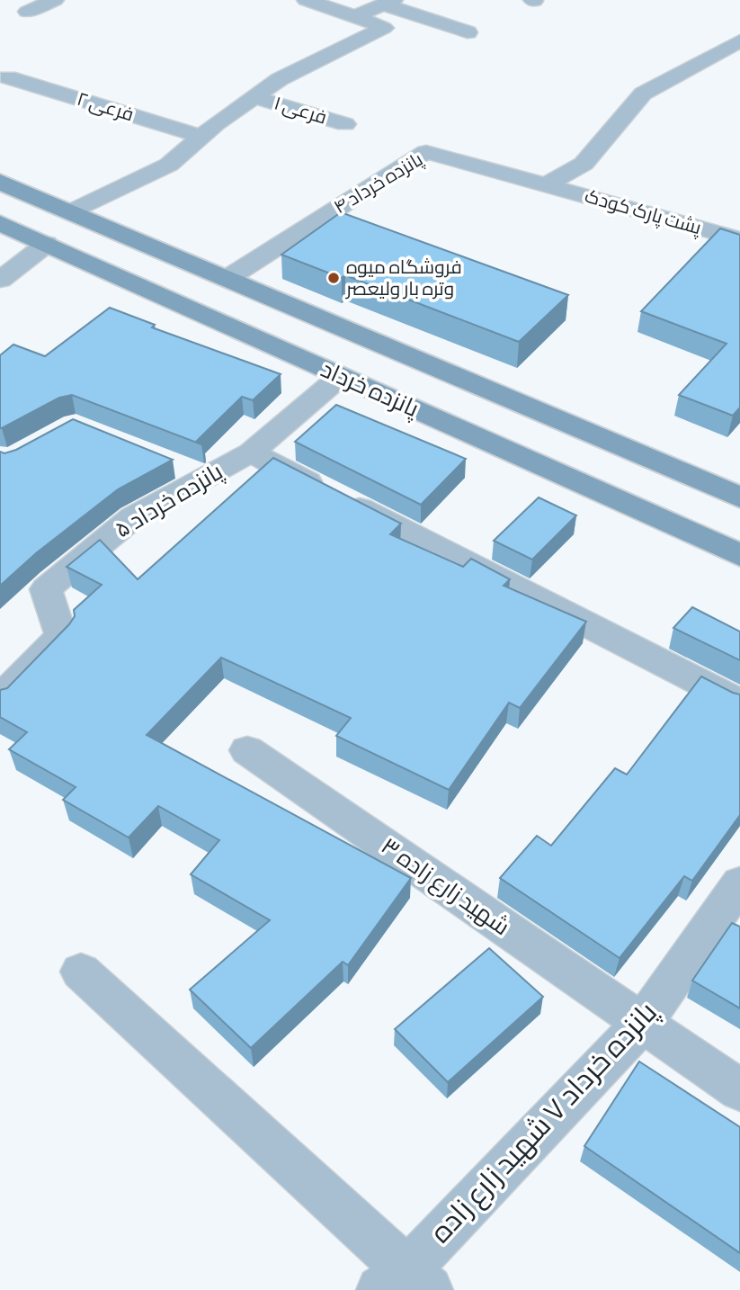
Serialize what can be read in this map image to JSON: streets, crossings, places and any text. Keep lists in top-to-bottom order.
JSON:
{
  "streets": {
    "main road": ["پانزده خرداد"],
    "street": [
      "فرعی ۲",
      "فرعی ۱",
      "پانزده خرداد ۴",
      "پشت پارک کودک",
      "پانزده خرداد ۵",
      "شهید زارع زاده ۳",
      "پانزده خرداد ۷ شهید زارع زاده"
    ]
  },
  "crossings": [
    ["پانزده خرداد ۴", "پشت پارک کودک"],
    ["پانزده خرداد ۴", "پانزده خرداد"],
    ["پانزده خرداد", "پانزده خرداد ۵"],
    ["شهید زارع زاده ۳", "پانزده خرداد ۷ شهید زارع زاده"]
  ],
  "places": ["فروشگاه میوه وتره بار ولیعصر"]
}
